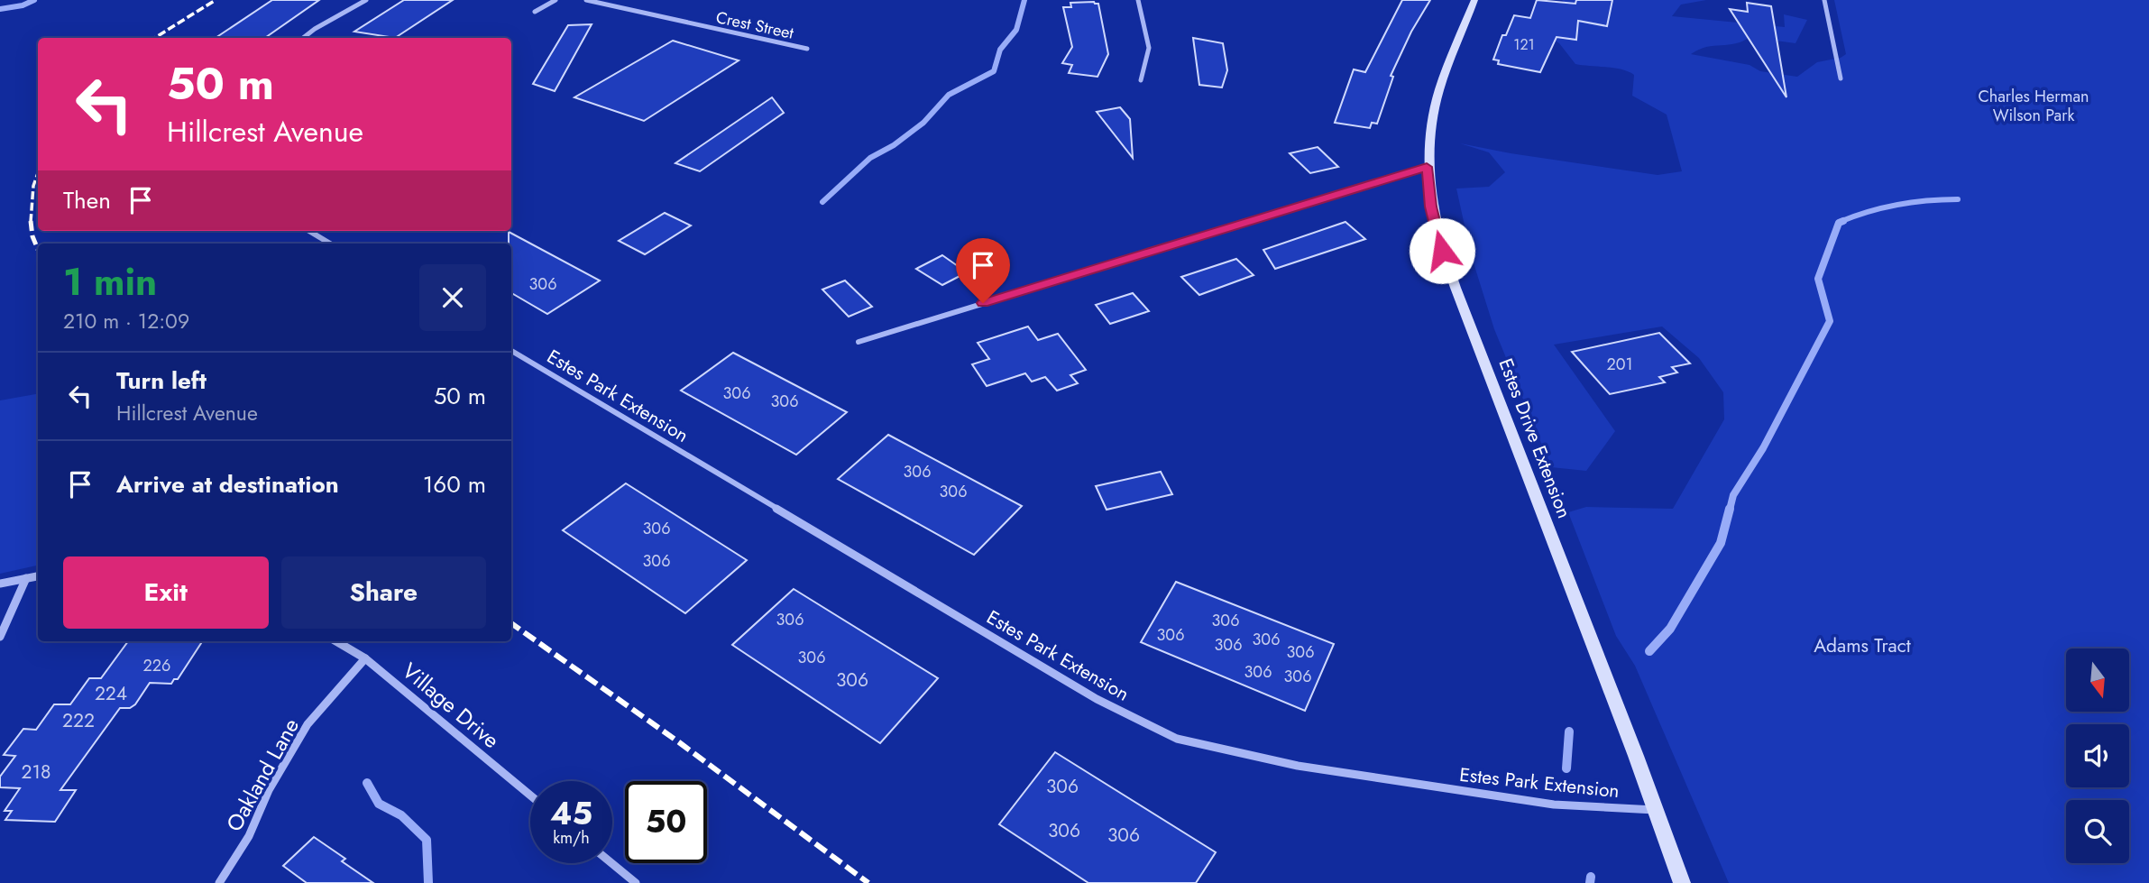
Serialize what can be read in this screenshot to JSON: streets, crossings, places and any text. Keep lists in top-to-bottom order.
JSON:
{
  "streets": {
    "main road": ["Estes Drive Extension"],
    "street": [
      "Crest Street",
      "Estes Park Extension",
      "Village Drive",
      "Oakland Lane"
    ]
  },
  "crossings": [
    ["Estes Park Extension", "Estes Drive Extension"],
    ["Village Drive", "Oakland Lane"]
  ],
  "parks": ["Charles Herman Wilson Park", "Adams Tract"],
  "house_numbers": [
    "121",
    "306",
    "201",
    "306",
    "306",
    "306",
    "306",
    "306",
    "306",
    "306",
    "306",
    "306",
    "306",
    "306",
    "306",
    "306",
    "226",
    "306",
    "306",
    "306",
    "224",
    "222",
    "218",
    "306",
    "306",
    "306"
  ],
  "north": "bottom",
  "page": {
    "turn": ["50 m", "Hillcrest Avenue"],
    "then": "Then",
    "heading": ["1 min", "210 m · 12:09"],
    "list": [
      {
        "name": "Turn left",
        "note": "Hillcrest Avenue",
        "value": "50 m"
      },
      {
        "name": "Arrive at destination",
        "value": "160 m"
      }
    ],
    "buttons": ["Exit", "Share"],
    "speed": "45 km/h",
    "limit": "50"
  }
}
